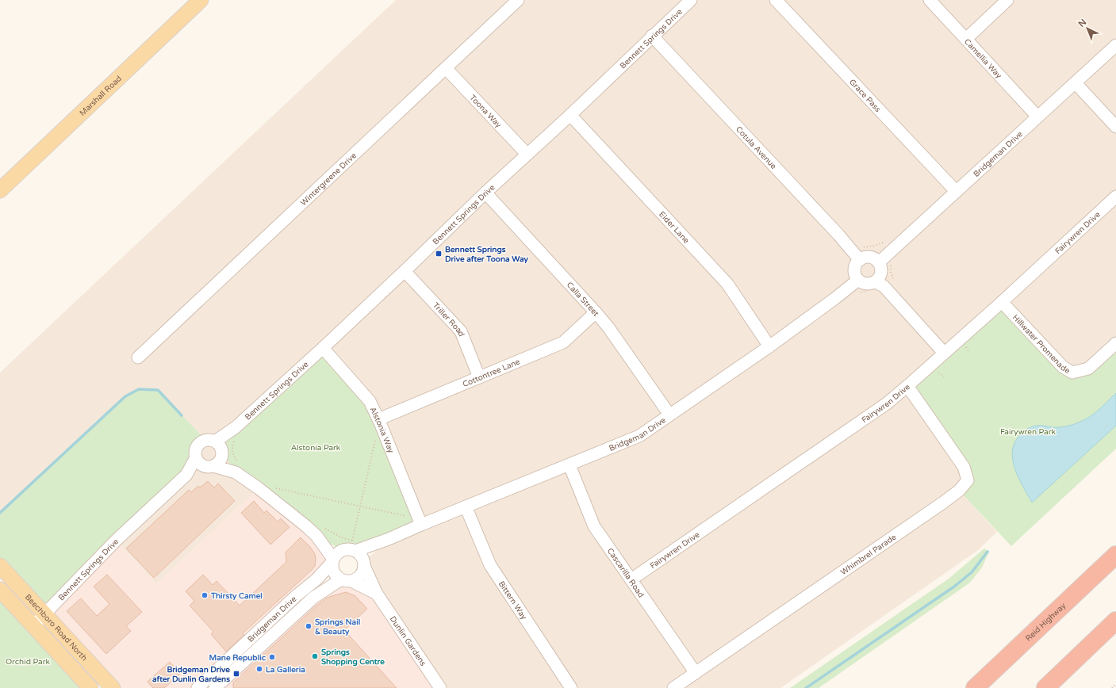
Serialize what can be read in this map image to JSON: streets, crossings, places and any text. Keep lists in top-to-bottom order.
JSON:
{
  "streets": {
    "highway": ["Reid Highway"],
    "main road": ["Marshall Road", "Beechboro Road North"],
    "street": [
      "Bennett Springs Drive",
      "Camellia Way",
      "Grace Pass",
      "Toona Way",
      "Cotula Avenue",
      "Bridgeman Drive",
      "Wintergreene Drive",
      "Eider Lane",
      "Fairywren Drive",
      "Calla Street",
      "Triller Road",
      "Hillwater Promenade",
      "Cottontree Lane",
      "Alstonia Way",
      "Whimbrel Parade",
      "Cascarilla Road",
      "Bittern Way",
      "Dunlin Gardens"
    ]
  },
  "crossings": [
    ["Bennett Springs Drive", "Toona Way"],
    ["Bennett Springs Drive", "Cotula Avenue"],
    ["Bennett Springs Drive", "Eider Lane"],
    ["Bennett Springs Drive", "Calla Street"],
    ["Bennett Springs Drive", "Triller Road"],
    ["Bennett Springs Drive", "Alstonia Way"],
    ["Bennett Springs Drive", "Beechboro Road North"],
    ["Camellia Way", "Bridgeman Drive"],
    ["Grace Pass", "Bridgeman Drive"],
    ["Toona Way", "Wintergreene Drive"],
    ["Cotula Avenue", "Bridgeman Drive"],
    ["Bridgeman Drive", "Eider Lane"],
    ["Bridgeman Drive", "Calla Street"],
    ["Bridgeman Drive", "Alstonia Way"],
    ["Bridgeman Drive", "Cascarilla Road"],
    ["Bridgeman Drive", "Bittern Way"],
    ["Bridgeman Drive", "Dunlin Gardens"],
    ["Fairywren Drive", "Hillwater Promenade"],
    ["Fairywren Drive", "Whimbrel Parade"],
    ["Fairywren Drive", "Cascarilla Road"],
    ["Calla Street", "Cottontree Lane"],
    ["Triller Road", "Cottontree Lane"],
    ["Cottontree Lane", "Alstonia Way"],
    ["Whimbrel Parade", "Cascarilla Road"]
  ],
  "parks": ["Fairywren Park", "Alstonia Park", "Orchid Park"],
  "places": {
    "transit": ["Bennett Springs Drive after Toona Way", "Bridgeman Drive after Dunlin Gardens"],
    "other": [
      "Thirsty Camel",
      "Springs Nail & Beauty",
      "Springs Shopping Centre",
      "Mane Republic",
      "La Galleria"
    ]
  },
  "north": "top left"
}
